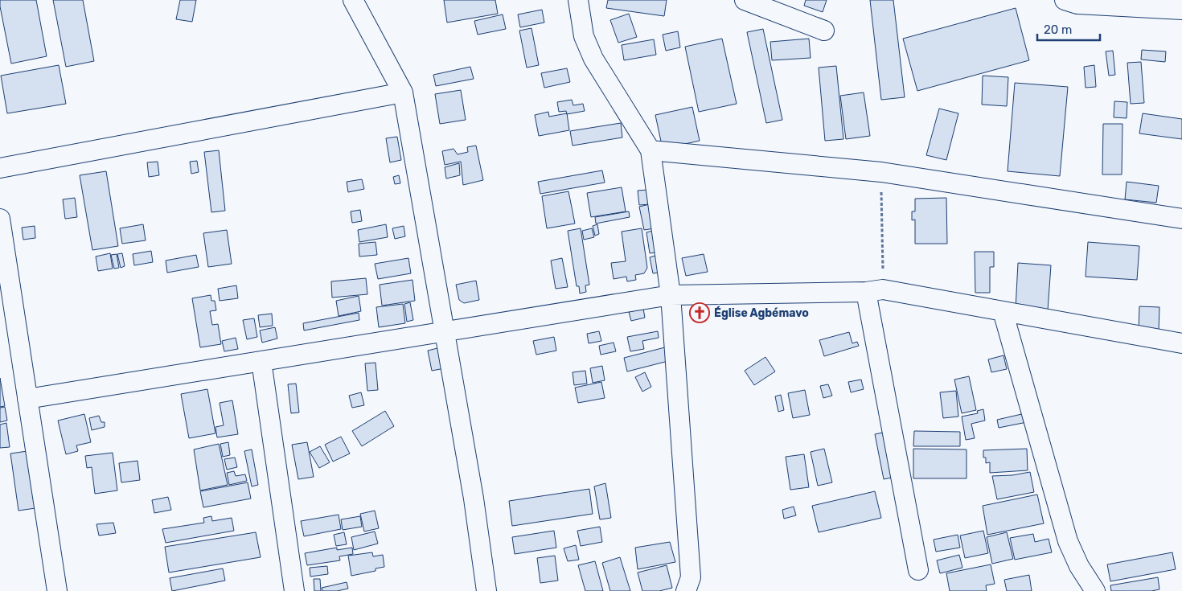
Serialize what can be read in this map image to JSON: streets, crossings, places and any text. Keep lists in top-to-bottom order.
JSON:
{
  "places": {
    "church": ["Église Agbémavo"]
  },
  "scale_bar": "20 m"
}
